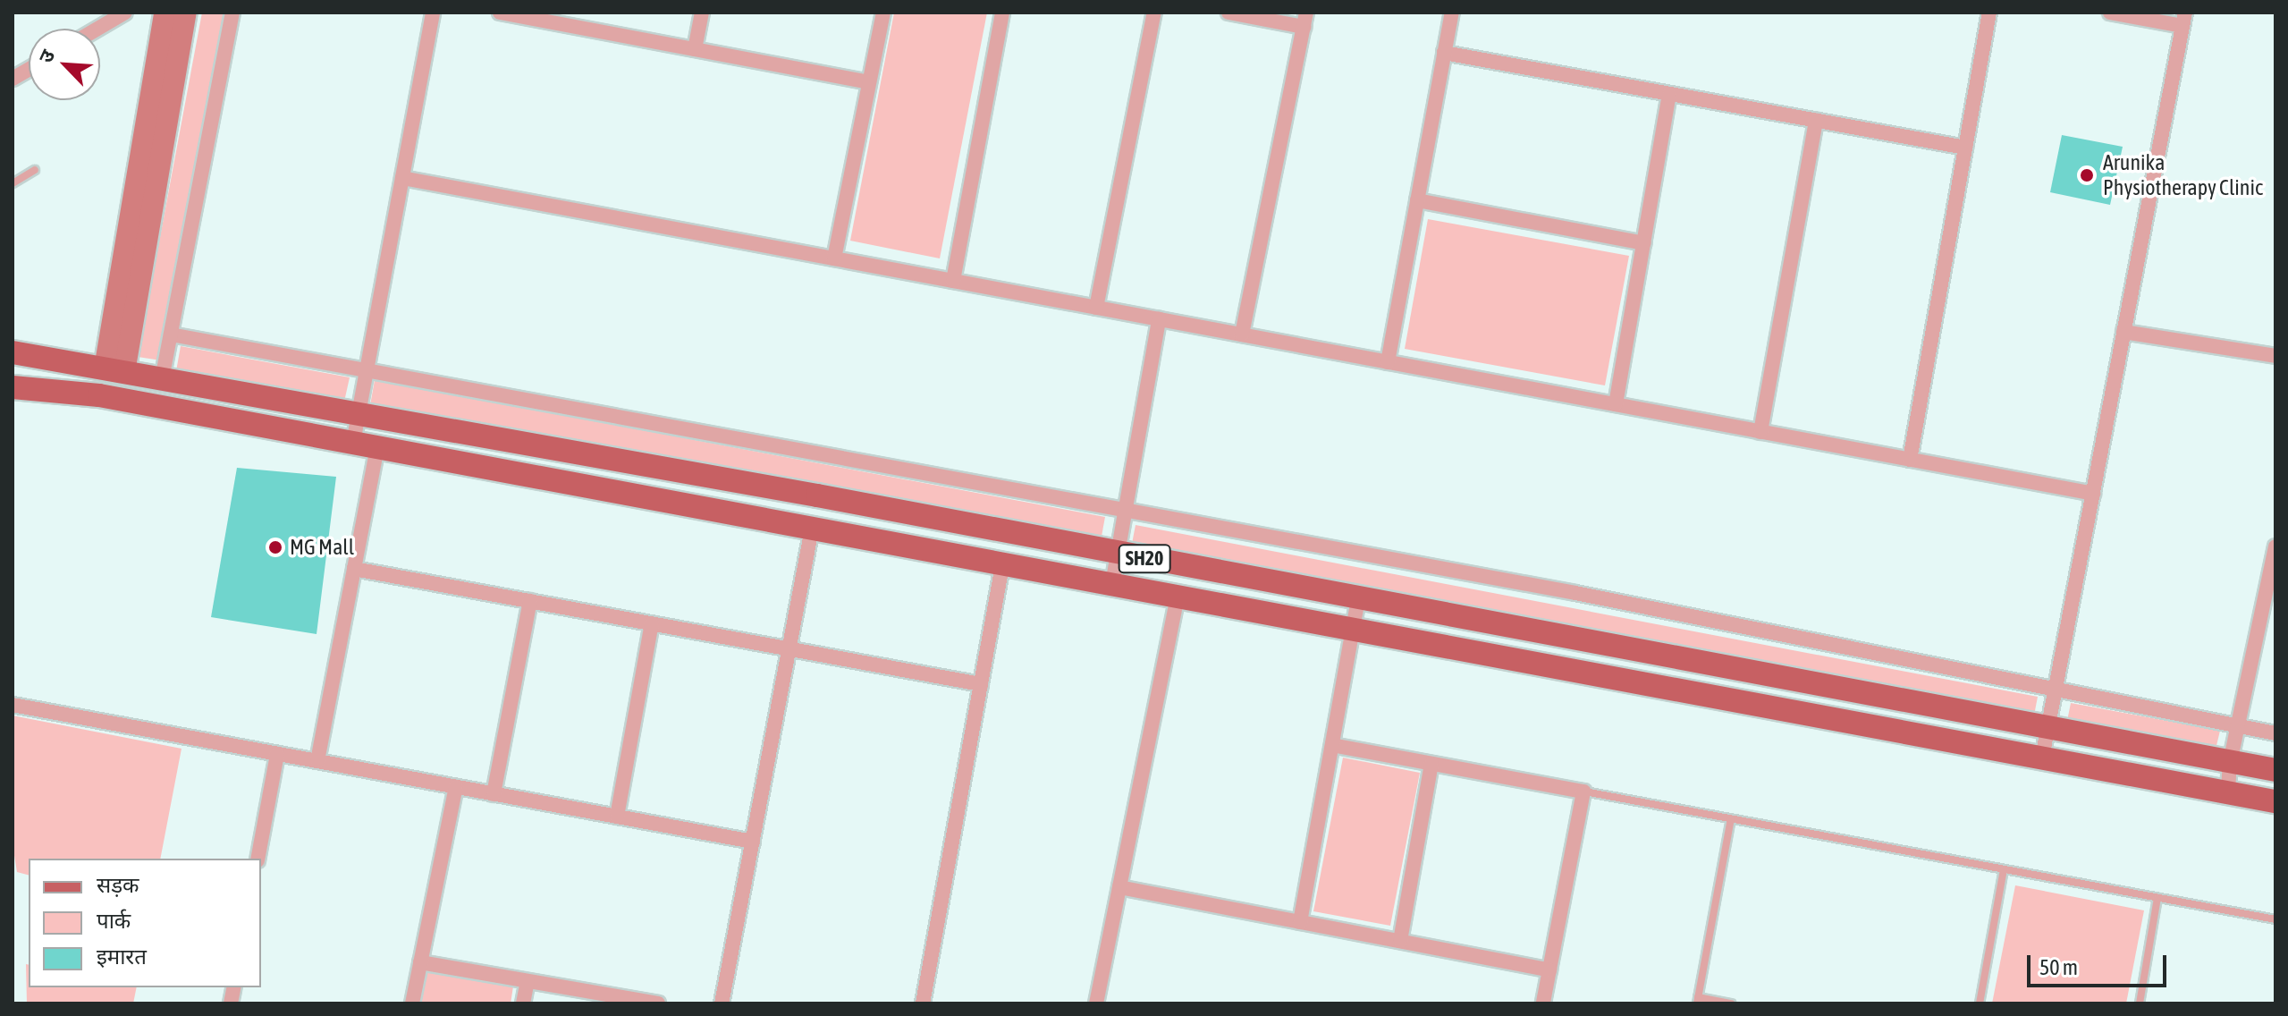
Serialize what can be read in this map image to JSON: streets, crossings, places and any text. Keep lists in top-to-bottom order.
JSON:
{
  "streets": {
    "main road": ["SH20"]
  },
  "places": ["Arunika Physiotherapy Clinic", "MG Mall"],
  "legend": ["सड़क", "पार्क", "इमारत"],
  "scale_bar": "50 m",
  "north": "top left"
}
